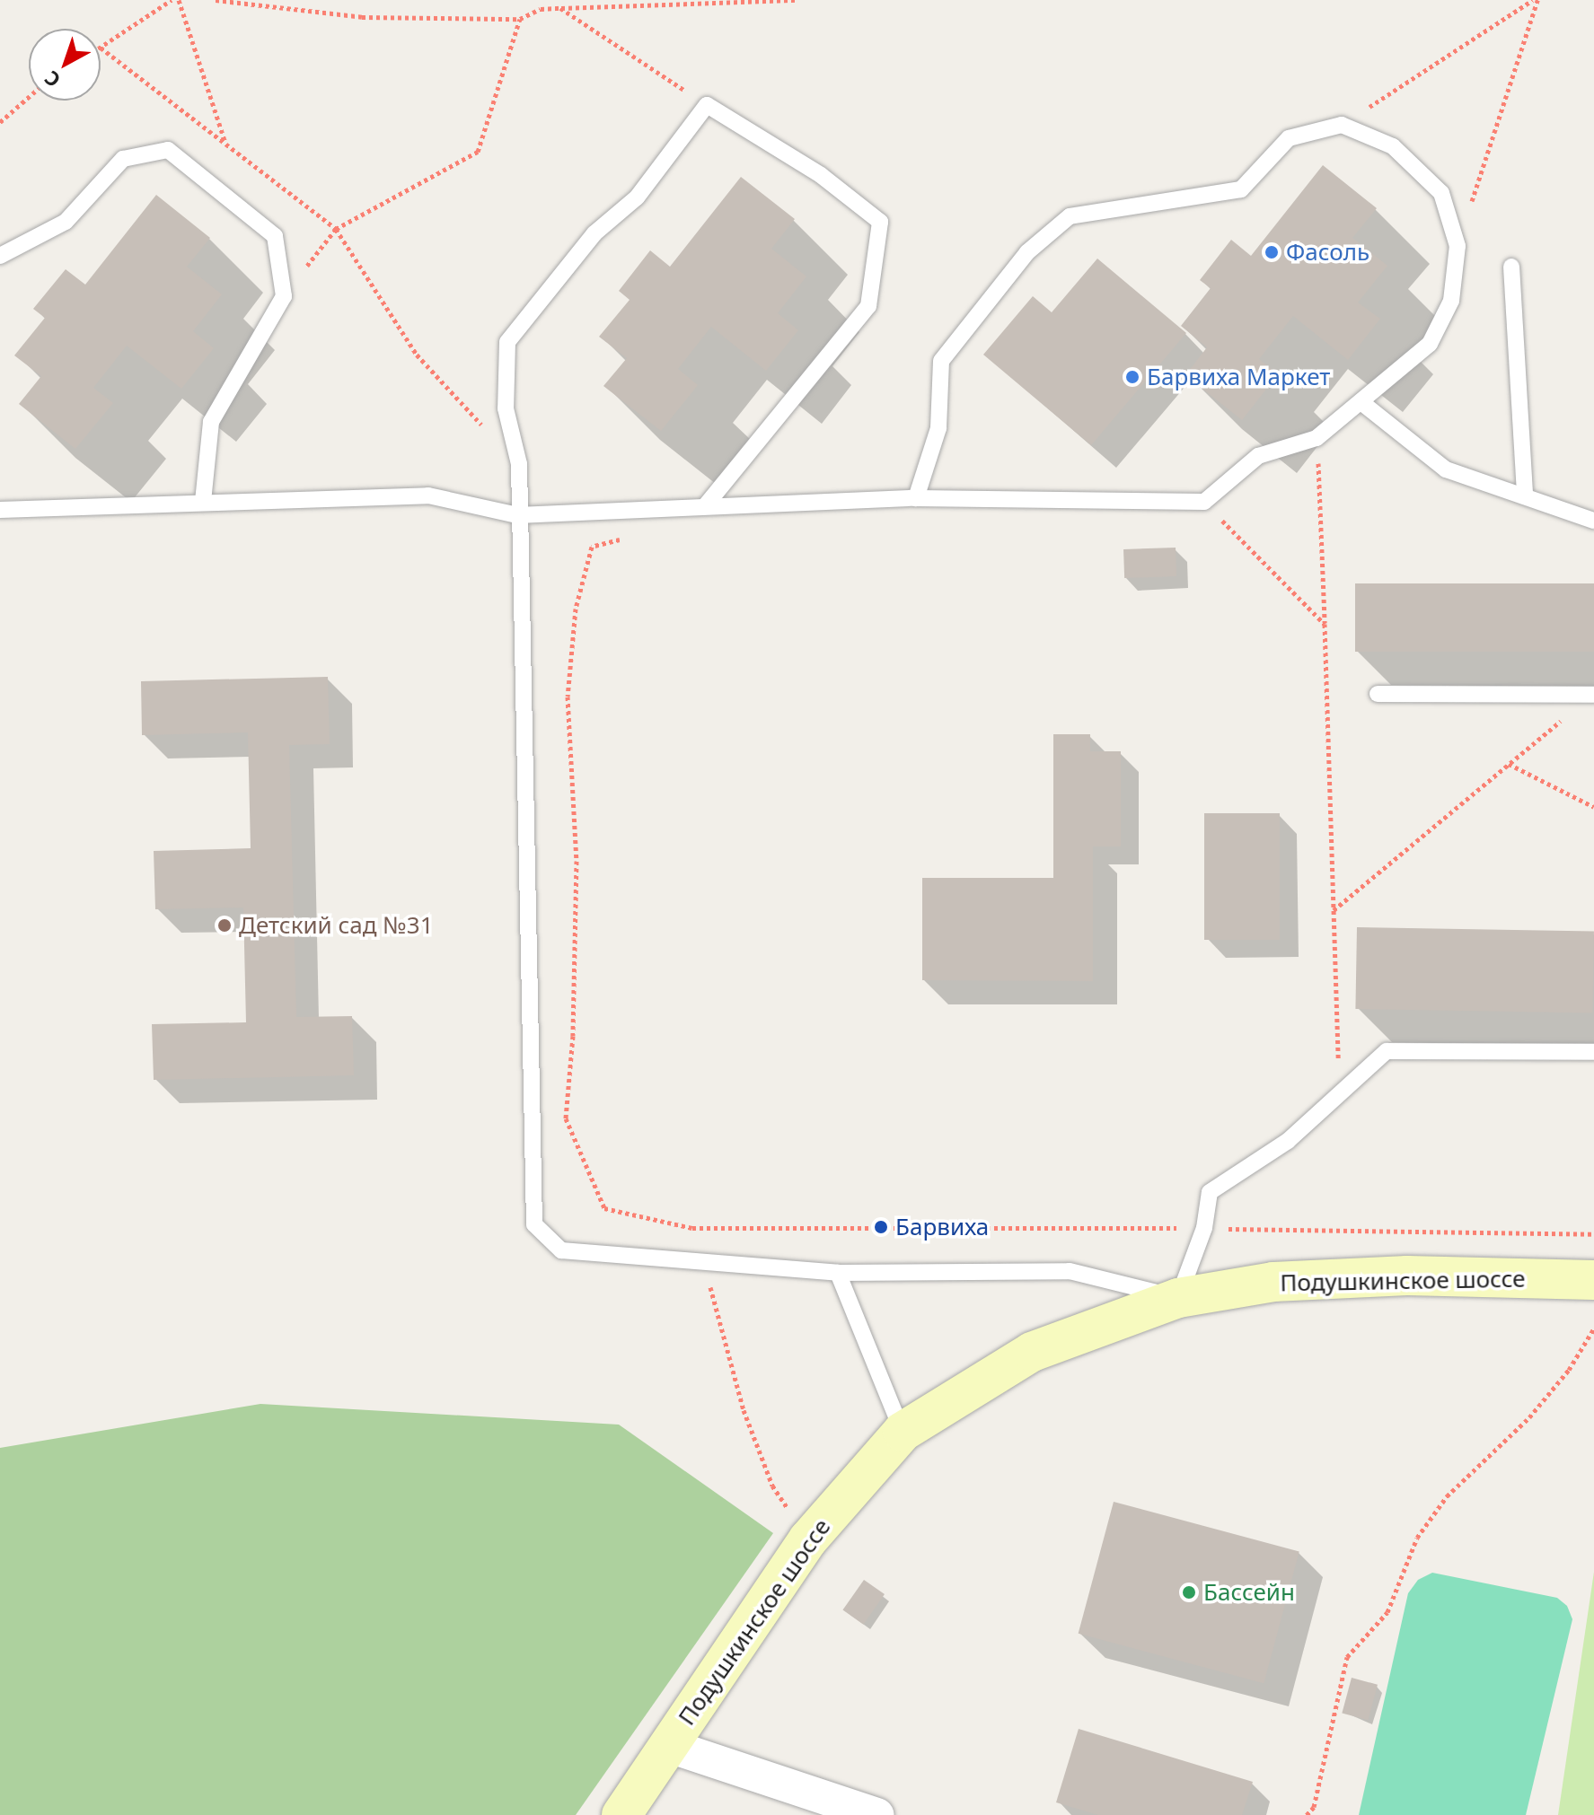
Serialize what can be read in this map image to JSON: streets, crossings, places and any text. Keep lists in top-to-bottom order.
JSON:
{
  "streets": {
    "main road": ["Подушкинское шоссе"]
  },
  "places": [
    "Фасоль",
    "Барвиха Маркет",
    "Детский сад №31",
    "Барвиха",
    "Бассейн"
  ],
  "north": "bottom left"
}
